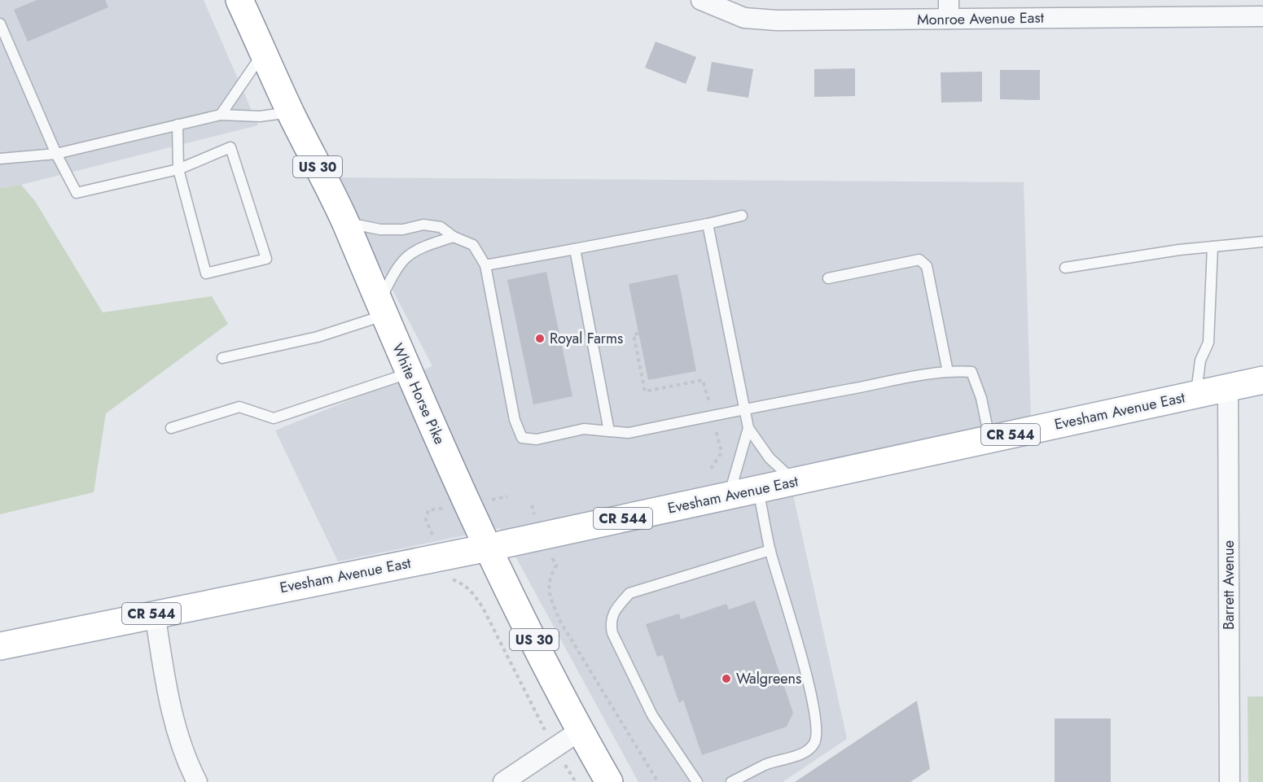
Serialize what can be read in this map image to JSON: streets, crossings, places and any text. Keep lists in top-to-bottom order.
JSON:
{
  "streets": {
    "main road": [
      "US 30",
      "White Horse Pike",
      "Evesham Avenue East",
      "CR 544"
    ],
    "street": ["Monroe Avenue East", "Barrett Avenue"]
  },
  "crossings": [
    ["White Horse Pike", "Evesham Avenue East"],
    ["Evesham Avenue East", "Barrett Avenue"]
  ],
  "places": ["Royal Farms", "Walgreens"]
}
